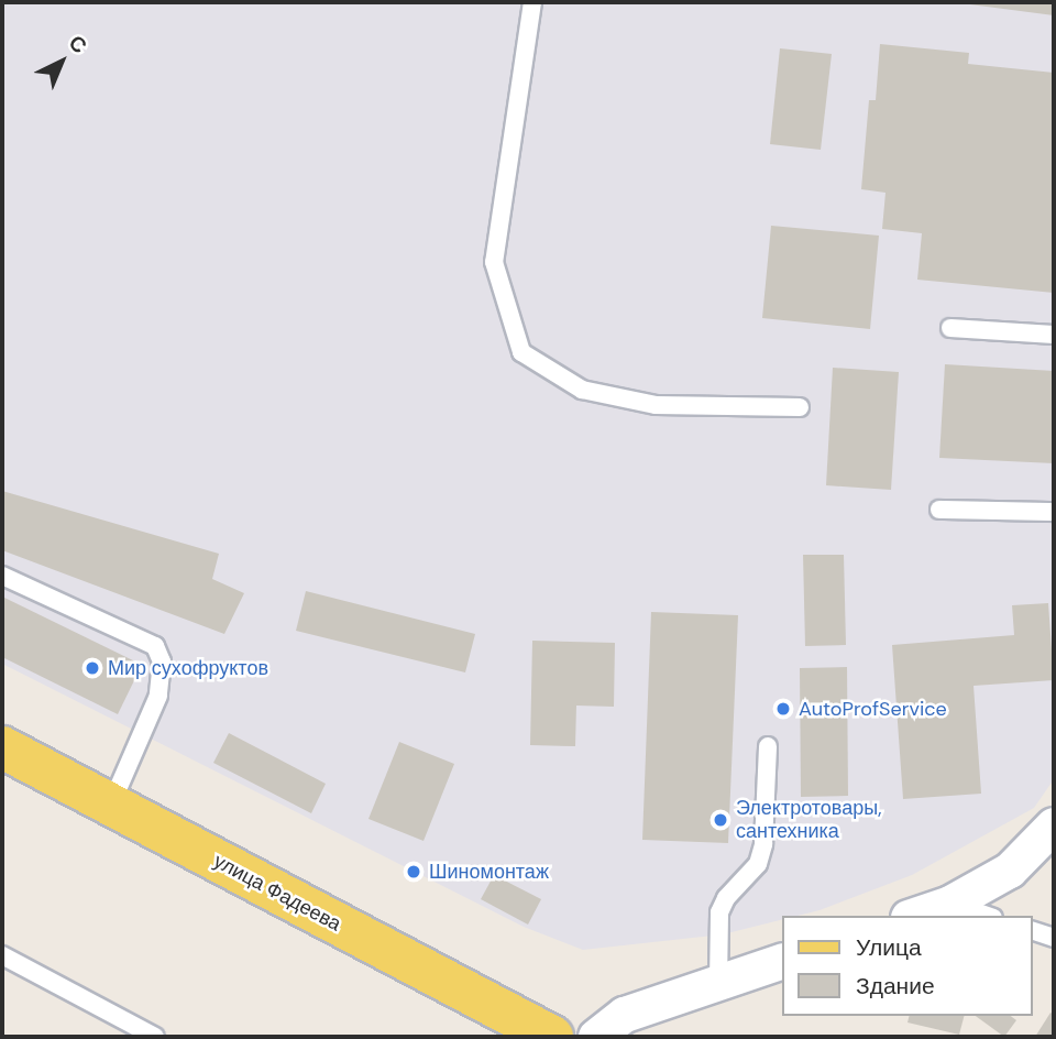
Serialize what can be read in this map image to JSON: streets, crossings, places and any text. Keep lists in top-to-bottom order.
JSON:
{
  "streets": {
    "main road": ["улица Фадеева"]
  },
  "places": [
    "Мир сухофруктов",
    "AutoProfService",
    "Электротовары, сантехника",
    "Шиномонтаж"
  ],
  "legend": ["Улица", "Здание"],
  "north": "top right"
}
